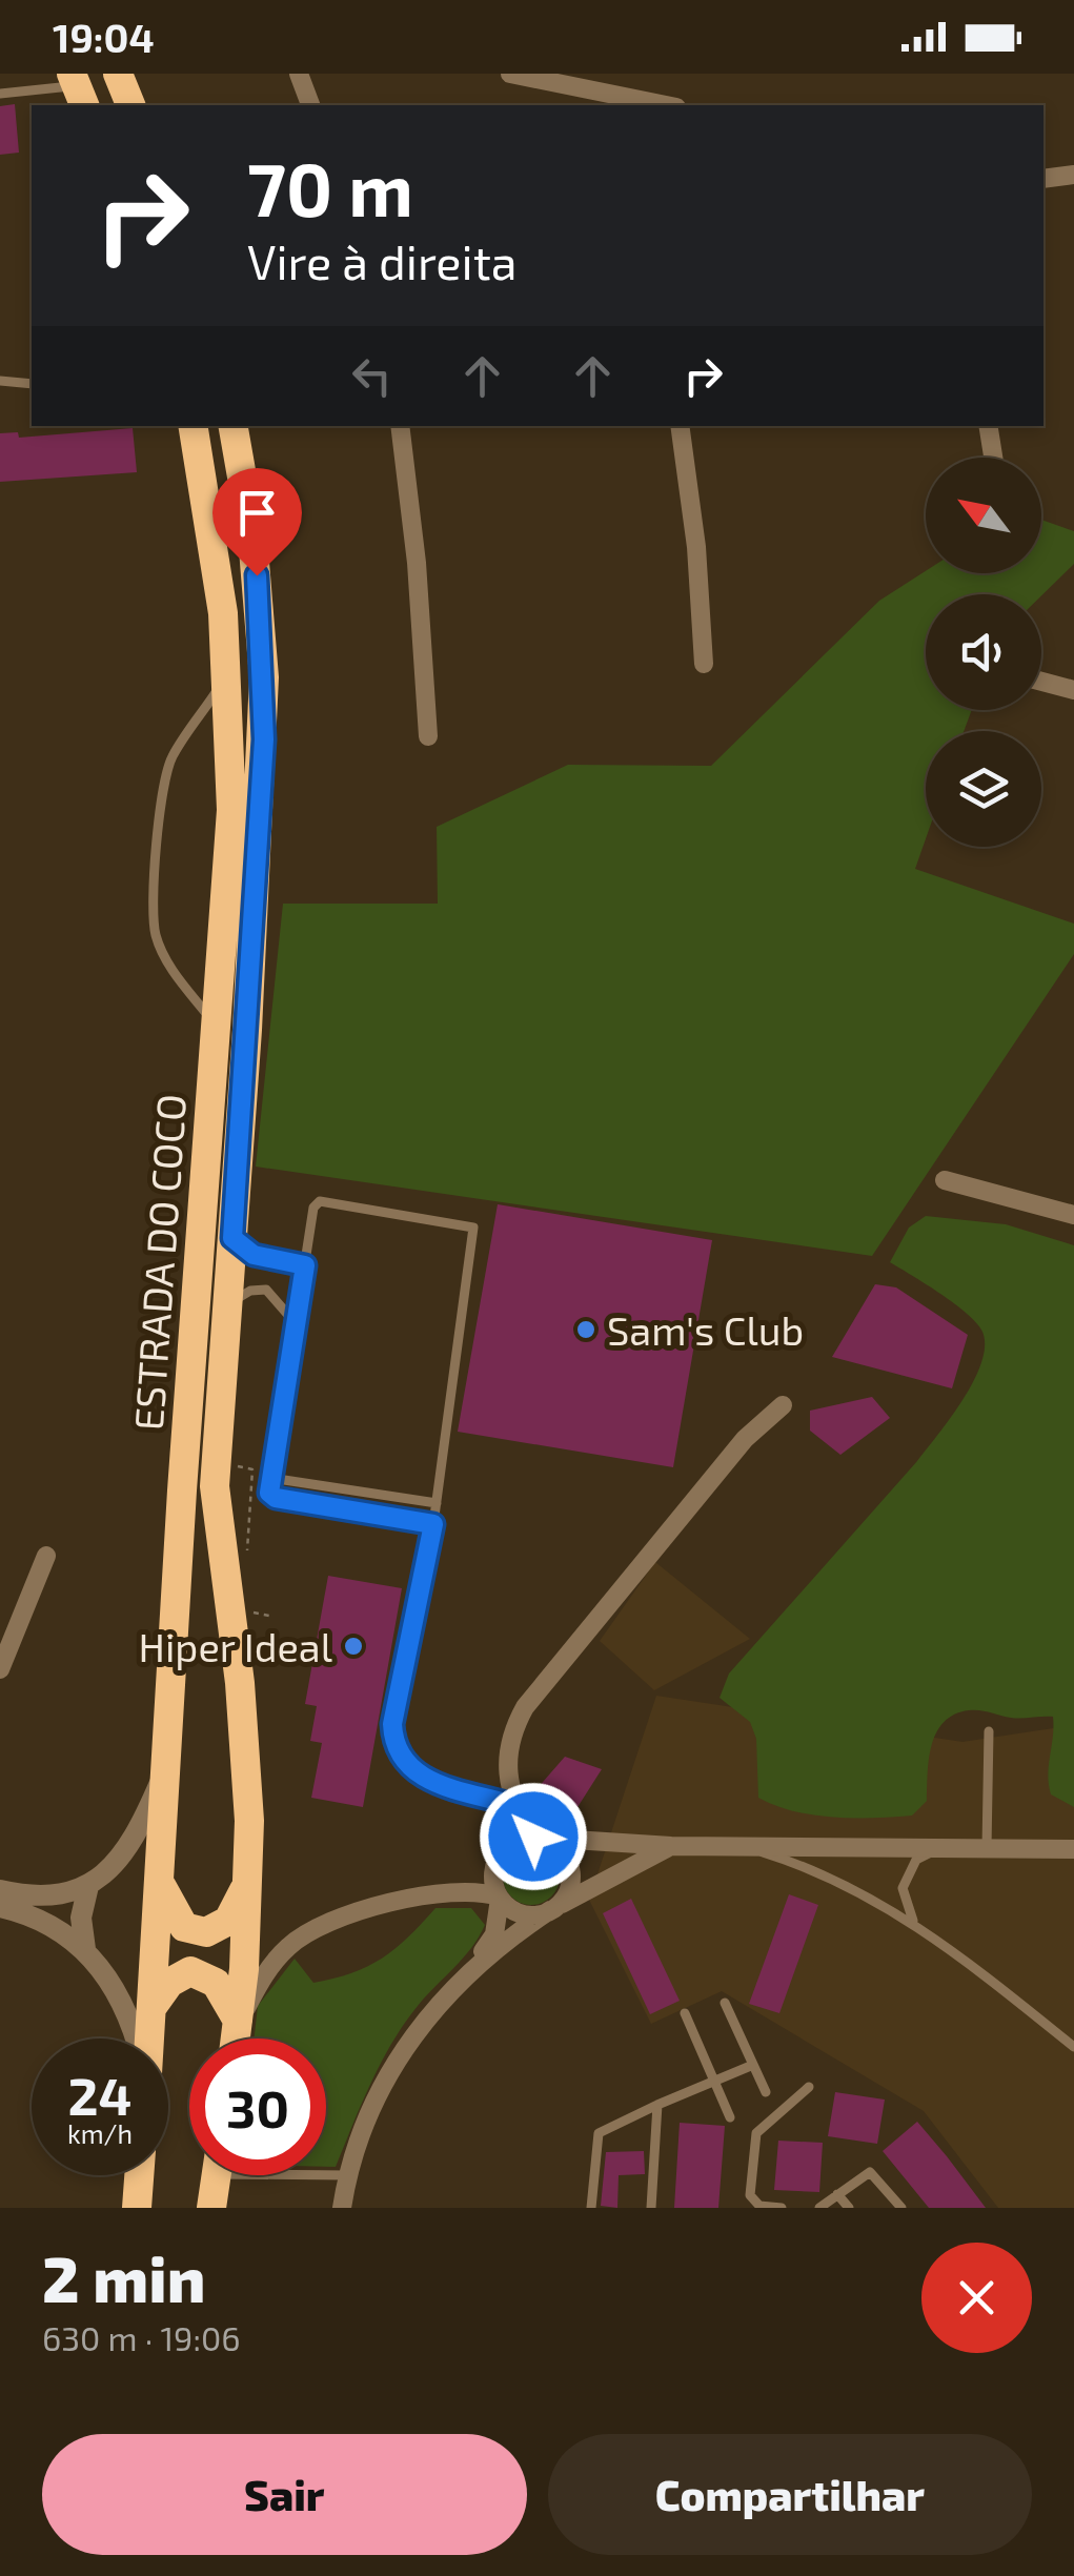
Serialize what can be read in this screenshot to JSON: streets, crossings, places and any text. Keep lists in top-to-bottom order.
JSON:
{
  "streets": {
    "highway": ["ESTRADA DO COCO"]
  },
  "places": ["Sam's Club", "Hiper Ideal"],
  "north": "top left",
  "page": {
    "status": "19:04",
    "turn": ["70 m", "Vire à direita"],
    "speed": "24 km/h",
    "limit": "30",
    "heading": ["2 min", "630 m · 19:06"],
    "buttons": ["Sair", "Compartilhar"]
  }
}
